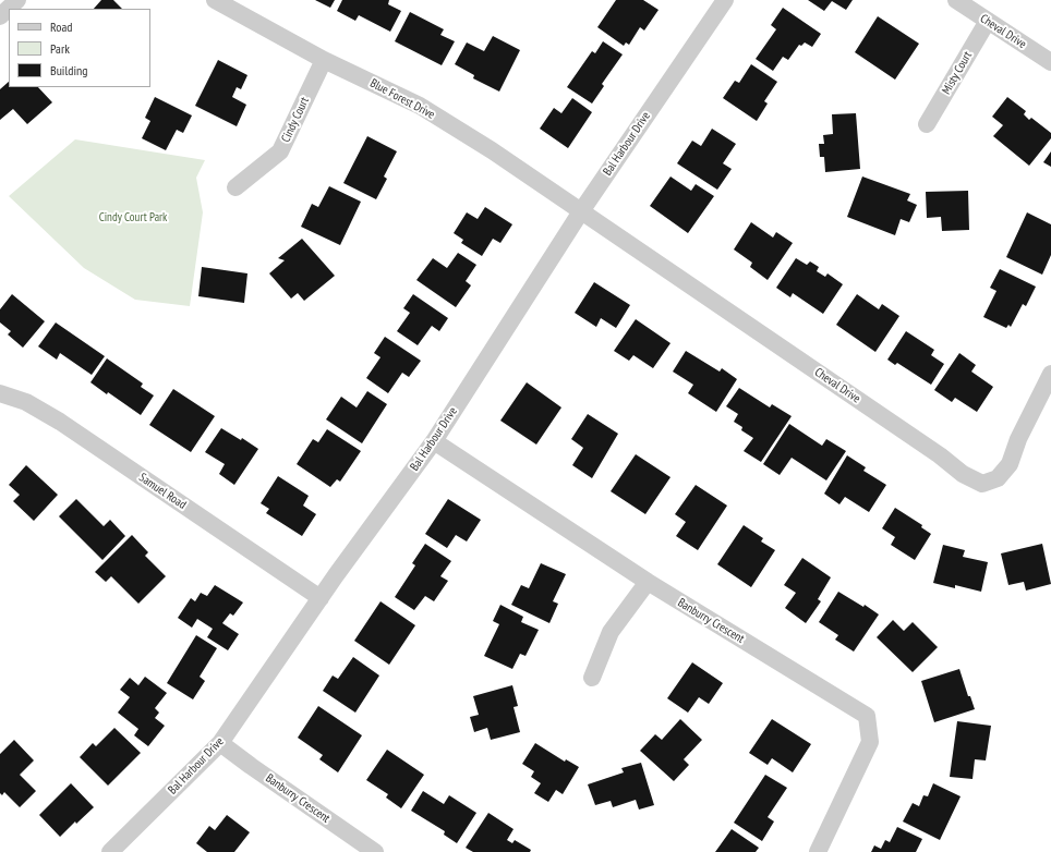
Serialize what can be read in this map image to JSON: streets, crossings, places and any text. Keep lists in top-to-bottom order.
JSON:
{
  "streets": {
    "street": [
      "Cheval Drive",
      "Misty Court",
      "Blue Forest Drive",
      "Cindy Court",
      "Bal Harbour Drive",
      "Samuel Road",
      "Banburry Crescent"
    ]
  },
  "crossings": [
    ["Cheval Drive", "Misty Court"],
    ["Cheval Drive", "Blue Forest Drive"],
    ["Cheval Drive", "Bal Harbour Drive"],
    ["Blue Forest Drive", "Cindy Court"],
    ["Blue Forest Drive", "Bal Harbour Drive"],
    ["Bal Harbour Drive", "Samuel Road"],
    ["Bal Harbour Drive", "Banburry Crescent"]
  ],
  "parks": ["Cindy Court Park"],
  "legend": ["Road", "Park", "Building"]
}
